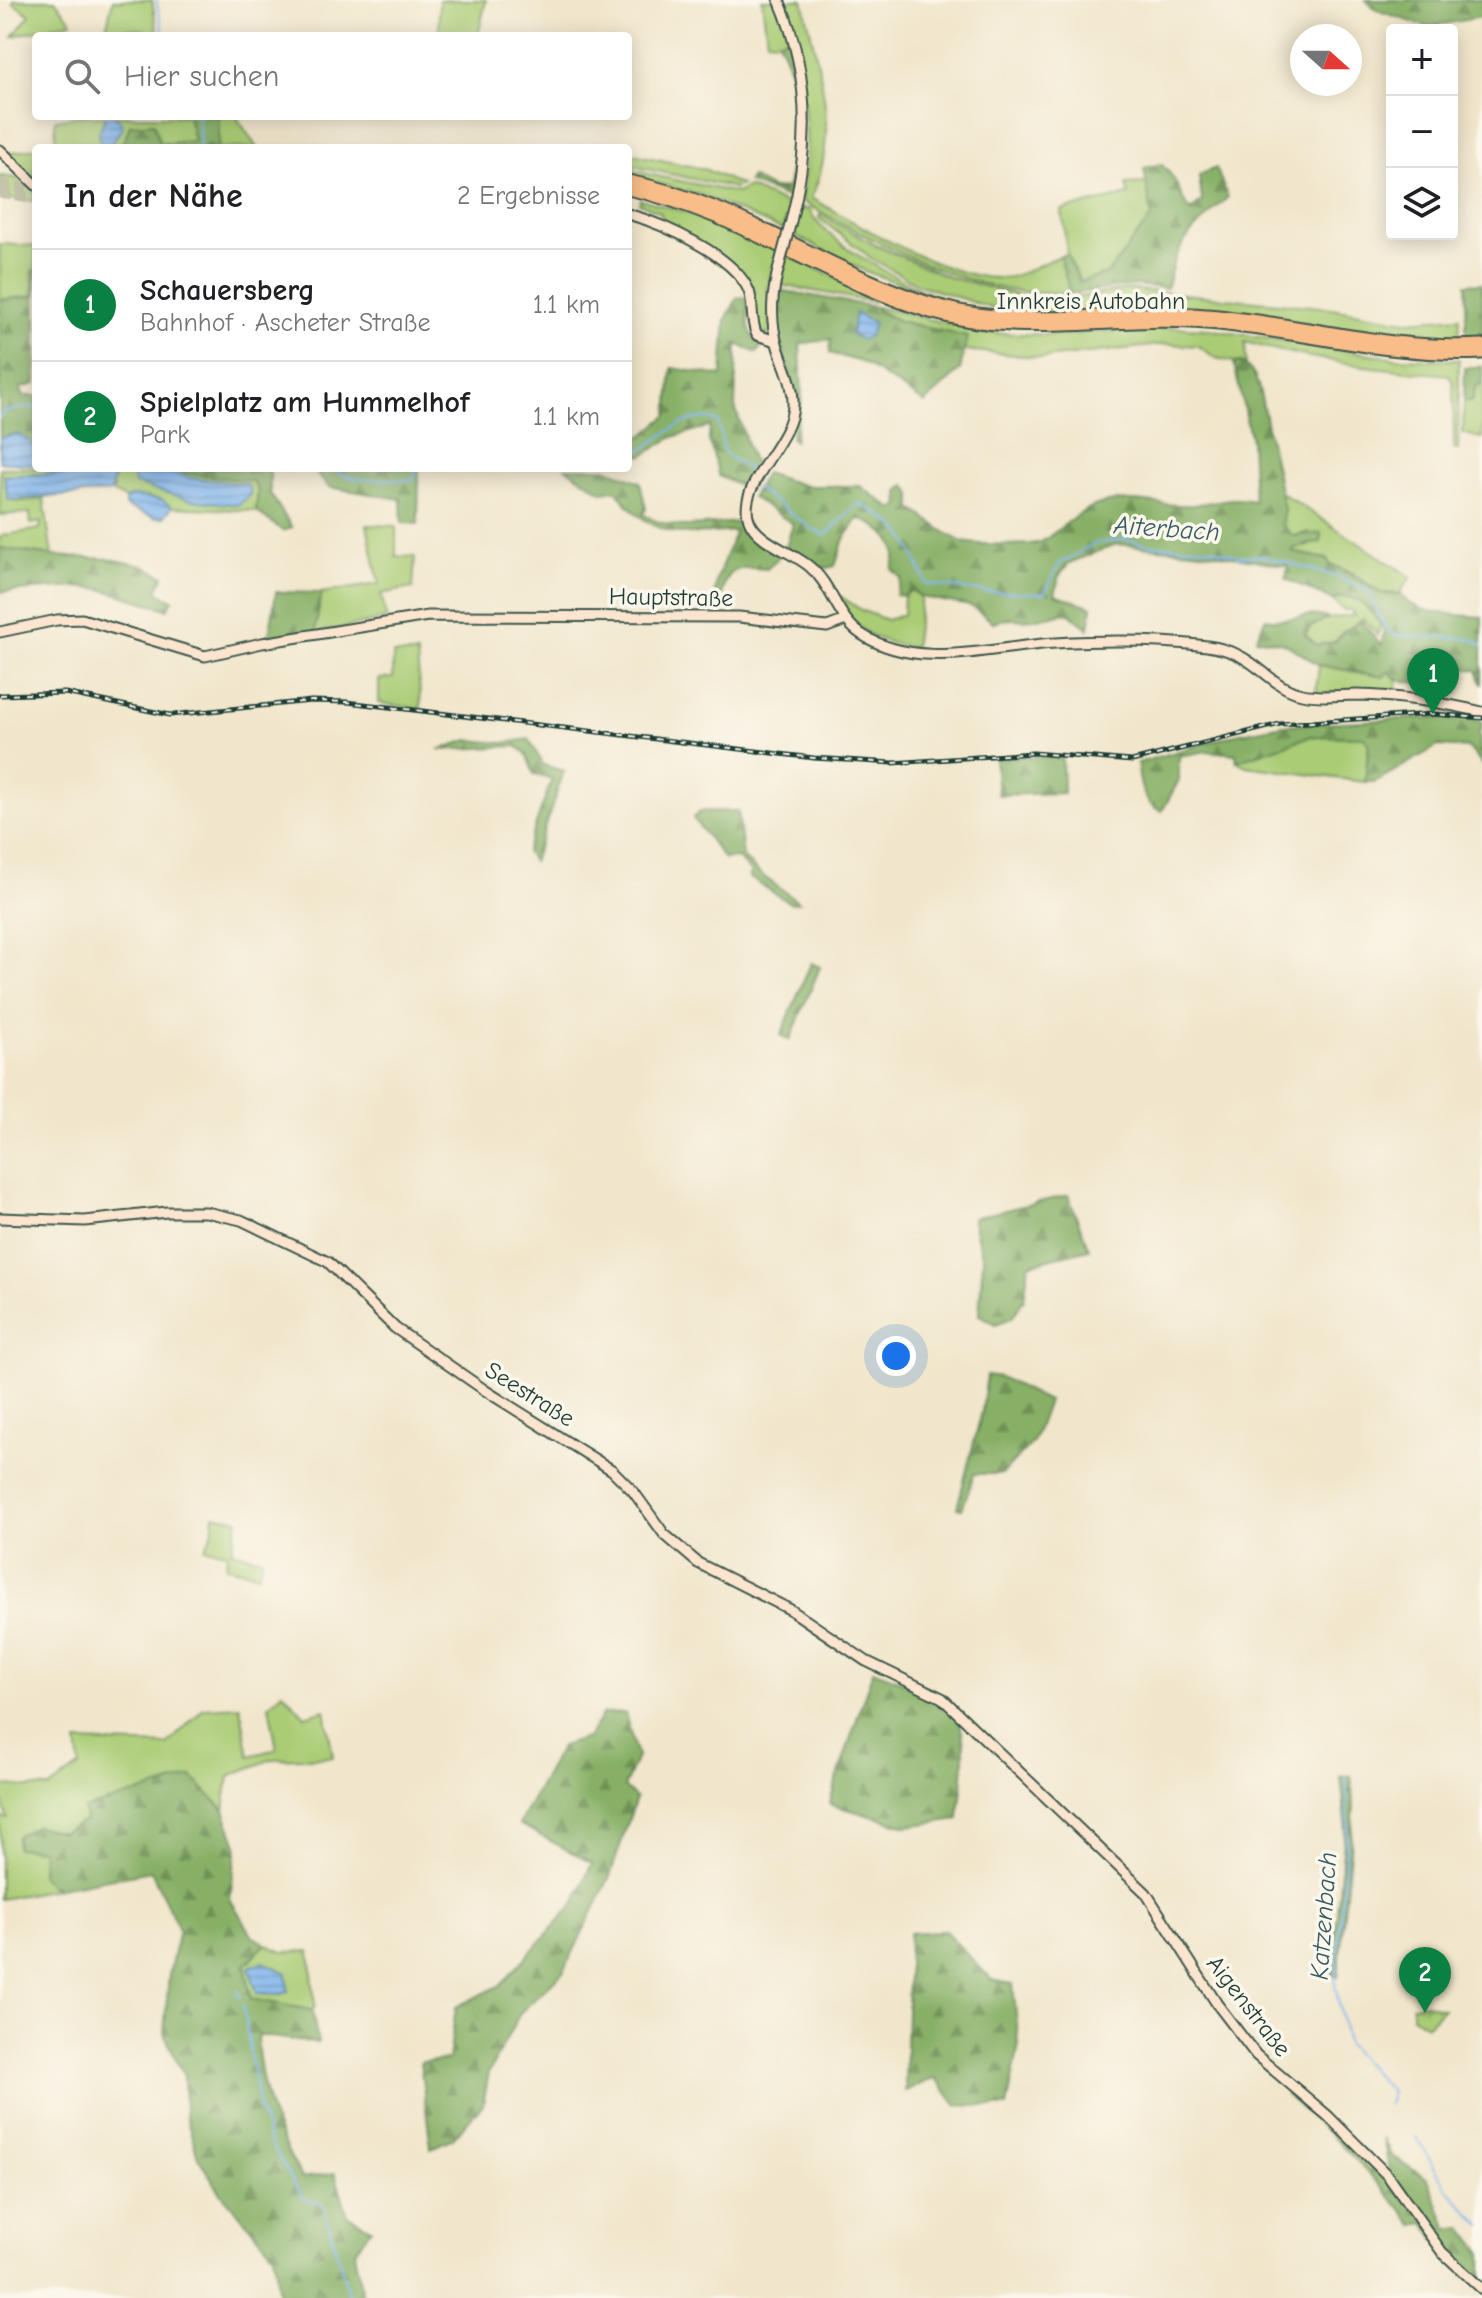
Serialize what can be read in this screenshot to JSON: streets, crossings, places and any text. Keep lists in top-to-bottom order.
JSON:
{
  "streets": {
    "highway": ["Innkreis Autobahn"],
    "street": ["Hauptstraße", "Seestraße", "Aigenstraße"]
  },
  "crossings": [
    ["Seestraße", "Aigenstraße"]
  ],
  "water": ["Aiterbach", "Katzenbach"],
  "north": "right",
  "page": {
    "map_buttons": ["+", "−"],
    "search": "Hier suchen",
    "heading": ["In der Nähe", "2 Ergebnisse"],
    "list": [
      {
        "mark": "1",
        "name": "Schauersberg",
        "note": "Bahnhof · Ascheter Straße",
        "value": "1.1 km"
      },
      {
        "mark": "2",
        "name": "Spielplatz am Hummelhof",
        "note": "Park",
        "value": "1.1 km"
      }
    ],
    "pins": ["1", "2"]
  }
}
